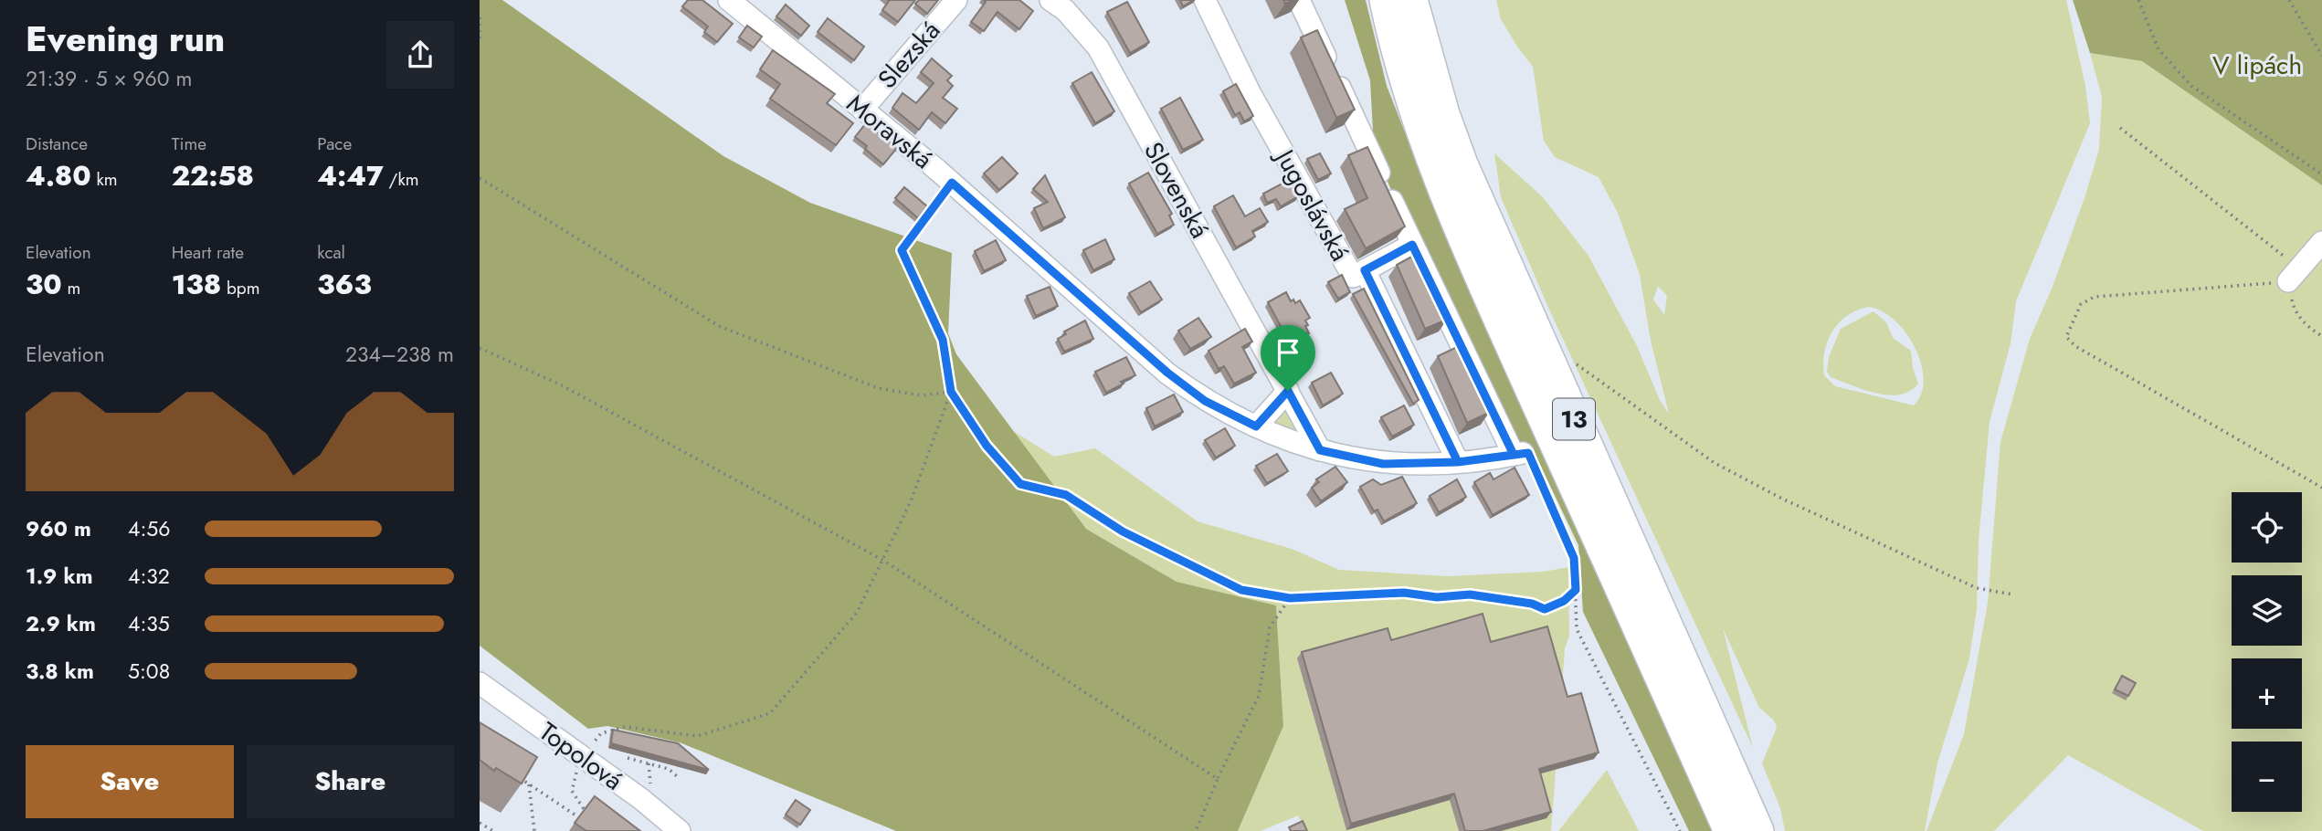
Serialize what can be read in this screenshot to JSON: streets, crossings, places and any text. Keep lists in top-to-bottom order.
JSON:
{
  "streets": {
    "highway": ["13"],
    "street": [
      "Slezská",
      "Moravská",
      "Slovenská",
      "Jugoslávská",
      "Topolová"
    ]
  },
  "crossings": [
    ["Slezská", "Moravská"],
    ["Moravská", "Slovenská"],
    ["Moravská", "Jugoslávská"]
  ],
  "parks": ["V lipách"],
  "page": {
    "heading": ["Evening run", "21:39 · 5 × 960 m"],
    "stats": [
      ["Distance", "4.80 km"],
      ["Time", "22:58"],
      ["Pace", "4:47 /km"],
      ["Elevation", "30 m"],
      ["Heart rate", "138 bpm"],
      ["kcal", "363"]
    ],
    "chart": ["Elevation", "234–238 m"],
    "map_buttons": ["+", "−"],
    "list": [
      {
        "name": "960 m",
        "note": "4:56"
      },
      {
        "name": "1.9 km",
        "note": "4:32"
      },
      {
        "name": "2.9 km",
        "note": "4:35"
      },
      {
        "name": "3.8 km",
        "note": "5:08"
      }
    ],
    "buttons": ["Save", "Share"]
  }
}
